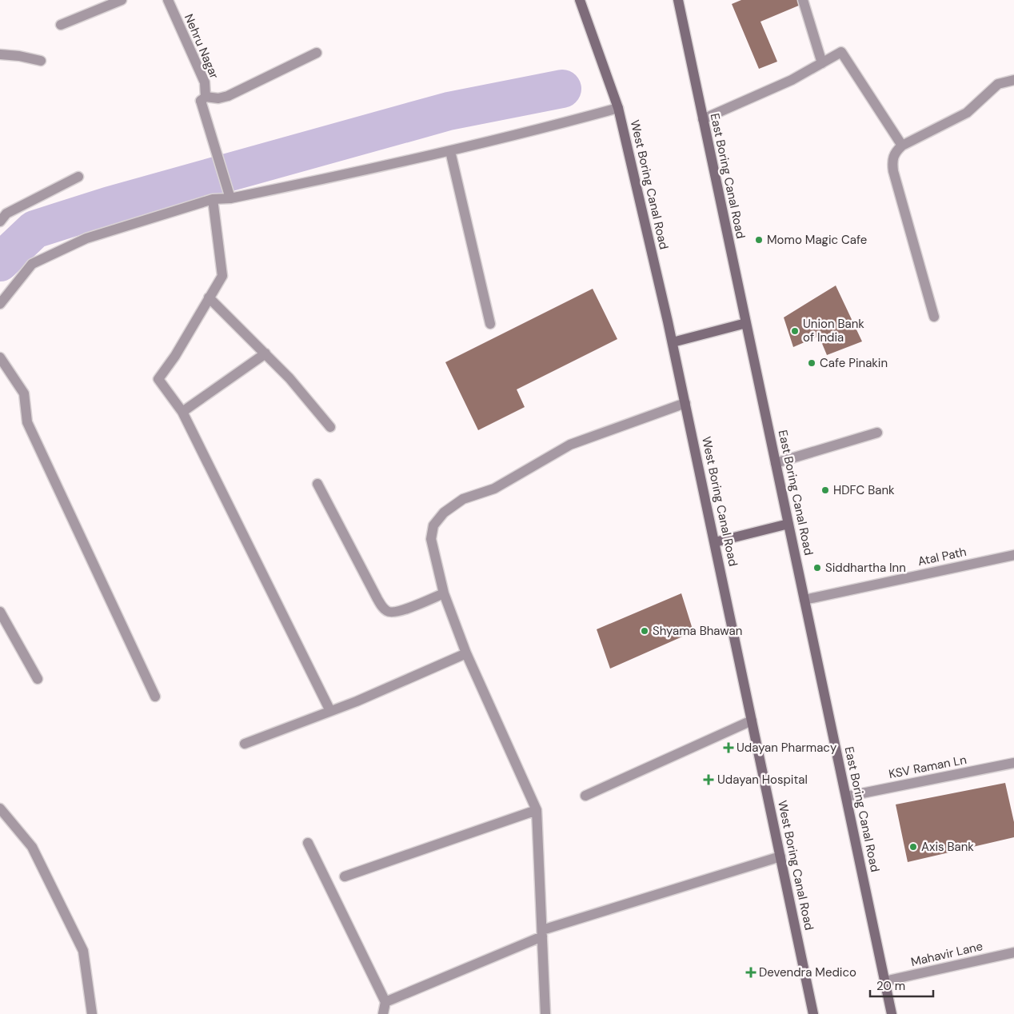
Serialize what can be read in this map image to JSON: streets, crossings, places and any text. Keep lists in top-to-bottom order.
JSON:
{
  "streets": {
    "main road": ["East Boring Canal Road", "West Boring Canal Road"],
    "street": [
      "Nehru Nagar",
      "Atal Path",
      "KSV Raman Ln",
      "Mahavir Lane"
    ]
  },
  "crossings": [
    ["East Boring Canal Road", "Atal Path"],
    ["East Boring Canal Road", "KSV Raman Ln"],
    ["East Boring Canal Road", "Mahavir Lane"]
  ],
  "places": {
    "other": [
      "Momo Magic Cafe",
      "Union Bank of India",
      "Cafe Pinakin",
      "HDFC Bank",
      "Siddhartha Inn",
      "Shyama Bhawan",
      "Axis Bank"
    ],
    "health": ["Udayan Pharmacy", "Udayan Hospital", "Devendra Medico"]
  },
  "scale_bar": "20 m"
}
